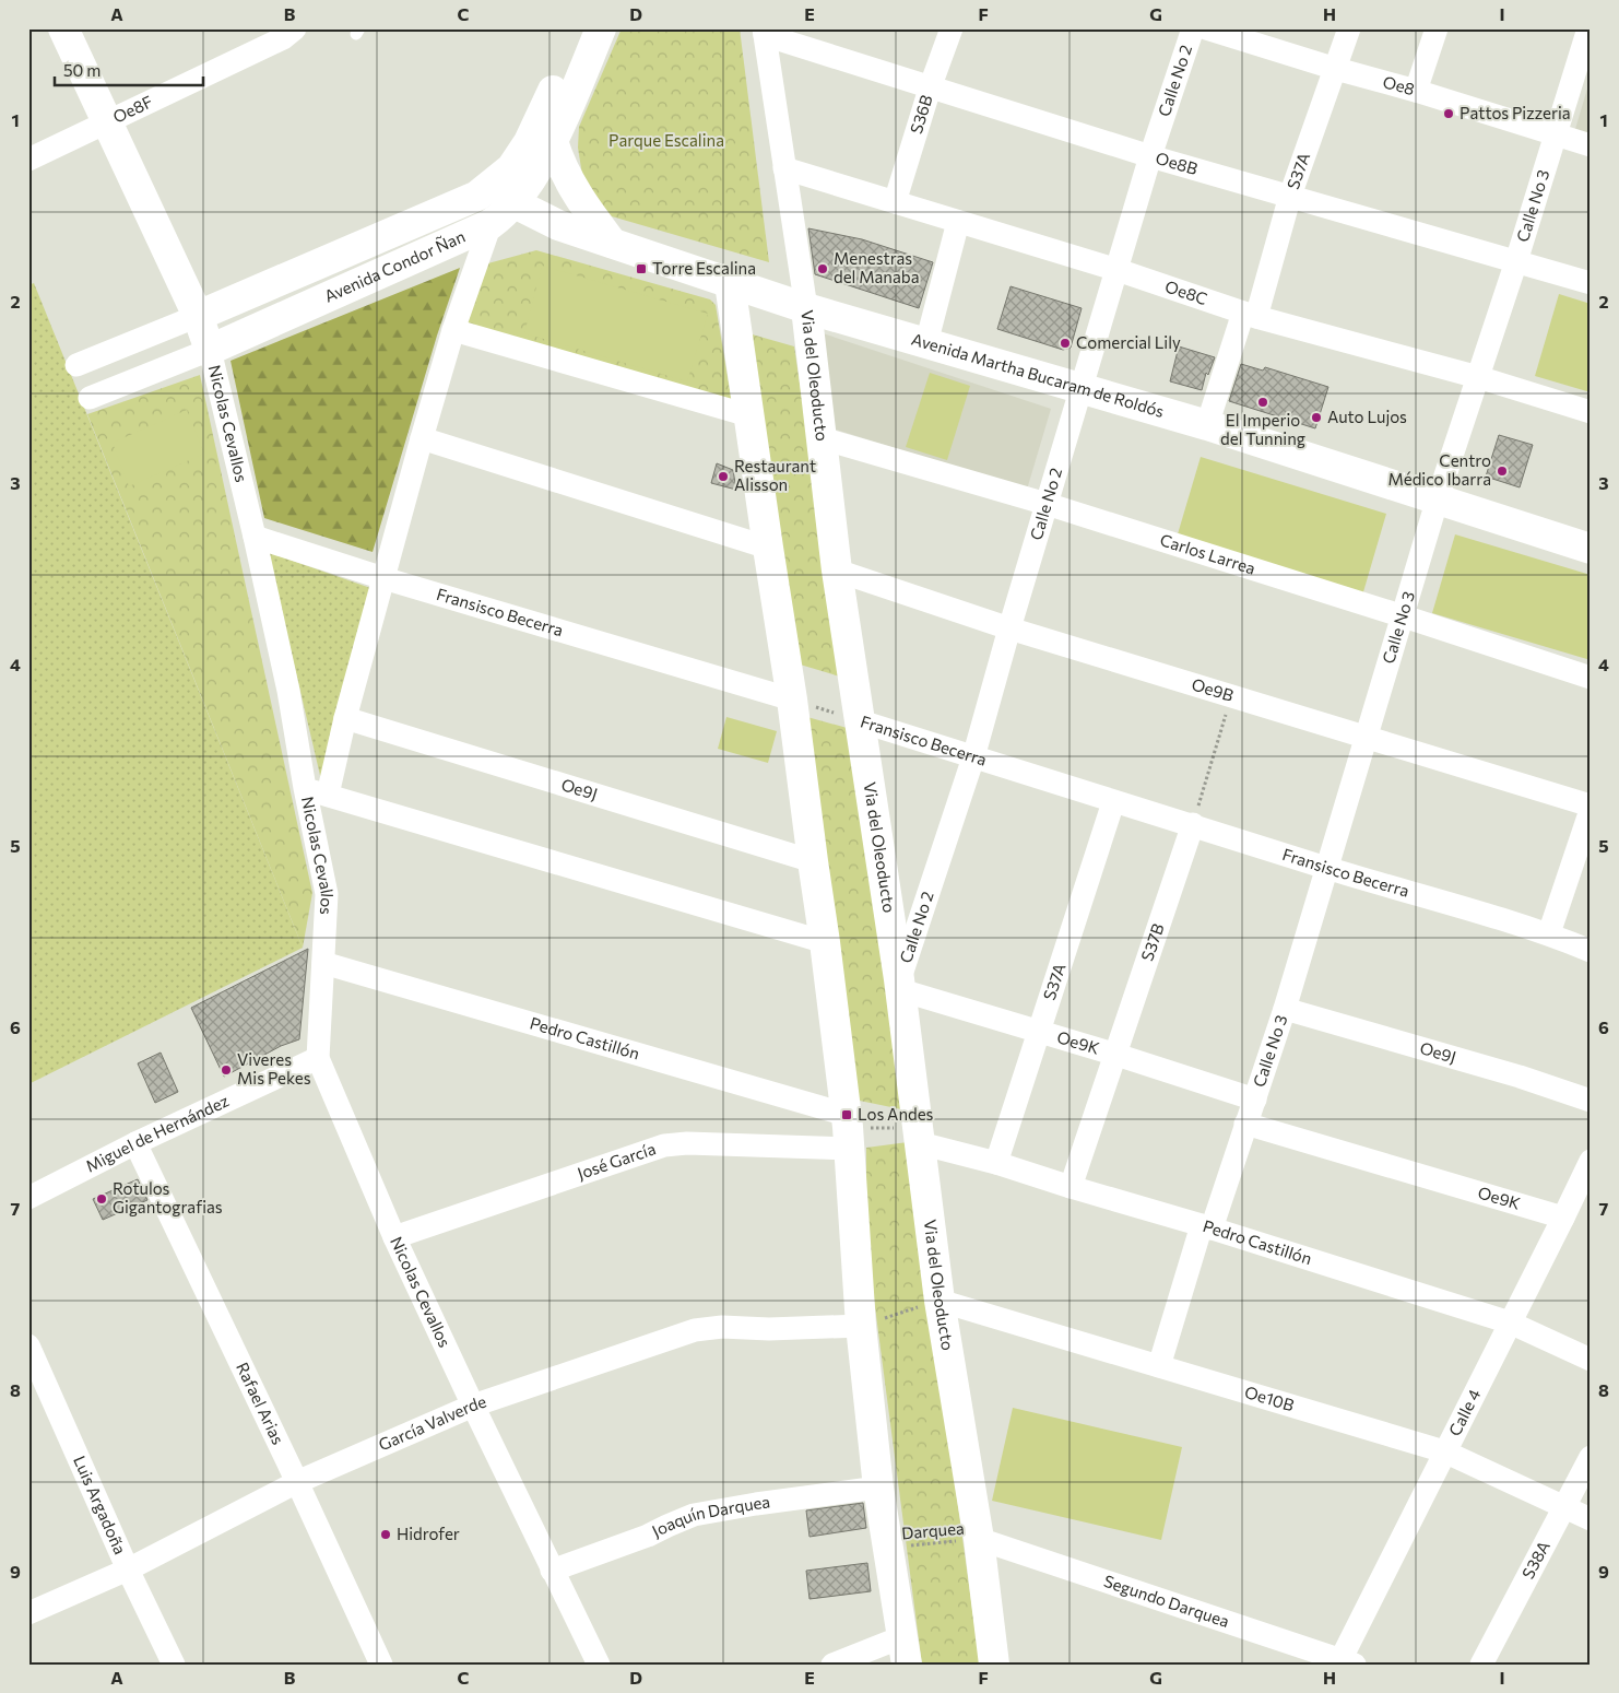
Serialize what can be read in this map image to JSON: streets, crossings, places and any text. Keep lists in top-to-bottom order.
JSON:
{
  "streets": {
    "street": [
      "Calle No 2",
      "Oe8",
      "Oe8F",
      "S36B",
      "Oe8B",
      "S37A",
      "Calle No 3",
      "Avenida Condor Ñan",
      "Oe8C",
      "Avenida Martha Bucaram de Roldós",
      "Via del Oleoducto",
      "Nicolas Cevallos",
      "Carlos Larrea",
      "Fransisco Becerra",
      "Oe9B",
      "Oe9J",
      "S37B",
      "Pedro Castillón",
      "Oe9K",
      "Miguel de Hernández",
      "José García",
      "Oe10B",
      "Rafael Arias",
      "Calle 4",
      "García Valverde",
      "Luis Argadoña",
      "Joaquín Darquea",
      "S38A",
      "Segundo Darquea"
    ],
    "path": ["Darquea"]
  },
  "crossings": [
    ["Calle No 2", "Oe8B"],
    ["Calle No 2", "Oe8C"],
    ["Calle No 2", "Avenida Martha Bucaram de Roldós"],
    ["Calle No 2", "Via del Oleoducto"],
    ["Calle No 2", "Carlos Larrea"],
    ["Calle No 2", "Fransisco Becerra"],
    ["Calle No 2", "Oe9B"],
    ["Calle No 2", "Oe9K"],
    ["Oe8", "S37A"],
    ["Oe8", "Calle No 3"],
    ["Oe8F", "Nicolas Cevallos"],
    ["S36B", "Oe8B"],
    ["S36B", "Oe8C"],
    ["Oe8B", "S37A"],
    ["Oe8B", "Calle No 3"],
    ["Oe8B", "Via del Oleoducto"],
    ["S37A", "Oe8C"],
    ["S37A", "Avenida Martha Bucaram de Roldós"],
    ["S37A", "Fransisco Becerra"],
    ["S37A", "Pedro Castillón"],
    ["S37A", "Oe9K"],
    ["Calle No 3", "Oe8C"],
    ["Calle No 3", "Avenida Martha Bucaram de Roldós"],
    ["Calle No 3", "Carlos Larrea"],
    ["Calle No 3", "Fransisco Becerra"],
    ["Calle No 3", "Oe9B"],
    ["Calle No 3", "Oe9J"],
    ["Calle No 3", "Pedro Castillón"],
    ["Calle No 3", "Oe9K"],
    ["Calle No 3", "Oe10B"],
    ["Avenida Condor Ñan", "Avenida Martha Bucaram de Roldós"],
    ["Avenida Condor Ñan", "Nicolas Cevallos"],
    ["Oe8C", "Via del Oleoducto"],
    ["Avenida Martha Bucaram de Roldós", "Via del Oleoducto"],
    ["Via del Oleoducto", "Carlos Larrea"],
    ["Via del Oleoducto", "Fransisco Becerra"],
    ["Via del Oleoducto", "Oe9B"],
    ["Via del Oleoducto", "Pedro Castillón"],
    ["Via del Oleoducto", "Oe9K"],
    ["Via del Oleoducto", "Oe10B"],
    ["Via del Oleoducto", "Darquea"],
    ["Via del Oleoducto", "Segundo Darquea"],
    ["Nicolas Cevallos", "Fransisco Becerra"],
    ["Nicolas Cevallos", "Pedro Castillón"],
    ["Nicolas Cevallos", "Miguel de Hernández"],
    ["Nicolas Cevallos", "José García"],
    ["Nicolas Cevallos", "García Valverde"],
    ["Nicolas Cevallos", "Joaquín Darquea"],
    ["Fransisco Becerra", "S37B"],
    ["S37B", "Pedro Castillón"],
    ["S37B", "Oe9K"],
    ["Pedro Castillón", "José García"],
    ["Pedro Castillón", "Calle 4"],
    ["Oe9K", "Calle 4"],
    ["Miguel de Hernández", "Rafael Arias"],
    ["Oe10B", "Calle 4"],
    ["Oe10B", "S38A"],
    ["Rafael Arias", "García Valverde"],
    ["Calle 4", "Segundo Darquea"],
    ["García Valverde", "Luis Argadoña"],
    ["Darquea", "Segundo Darquea"]
  ],
  "parks": ["Parque Escalina"],
  "places": {
    "other": [
      "Pattos Pizzeria",
      "Menestras del Manaba",
      "Comercial Lily",
      "El Imperio del Tunning",
      "Auto Lujos",
      "Centro Médico Ibarra",
      "Restaurant Alisson",
      "Viveres Mis Pekes",
      "Rotulos Gigantografias",
      "Hidrofer"
    ],
    "transit": ["Torre Escalina", "Los Andes"]
  },
  "scale_bar": "50 m",
  "grid": {
    "columns": [
      "A",
      "B",
      "C",
      "D",
      "E",
      "F",
      "G",
      "H",
      "I"
    ],
    "rows": [
      "1",
      "2",
      "3",
      "4",
      "5",
      "6",
      "7",
      "8",
      "9"
    ]
  }
}
